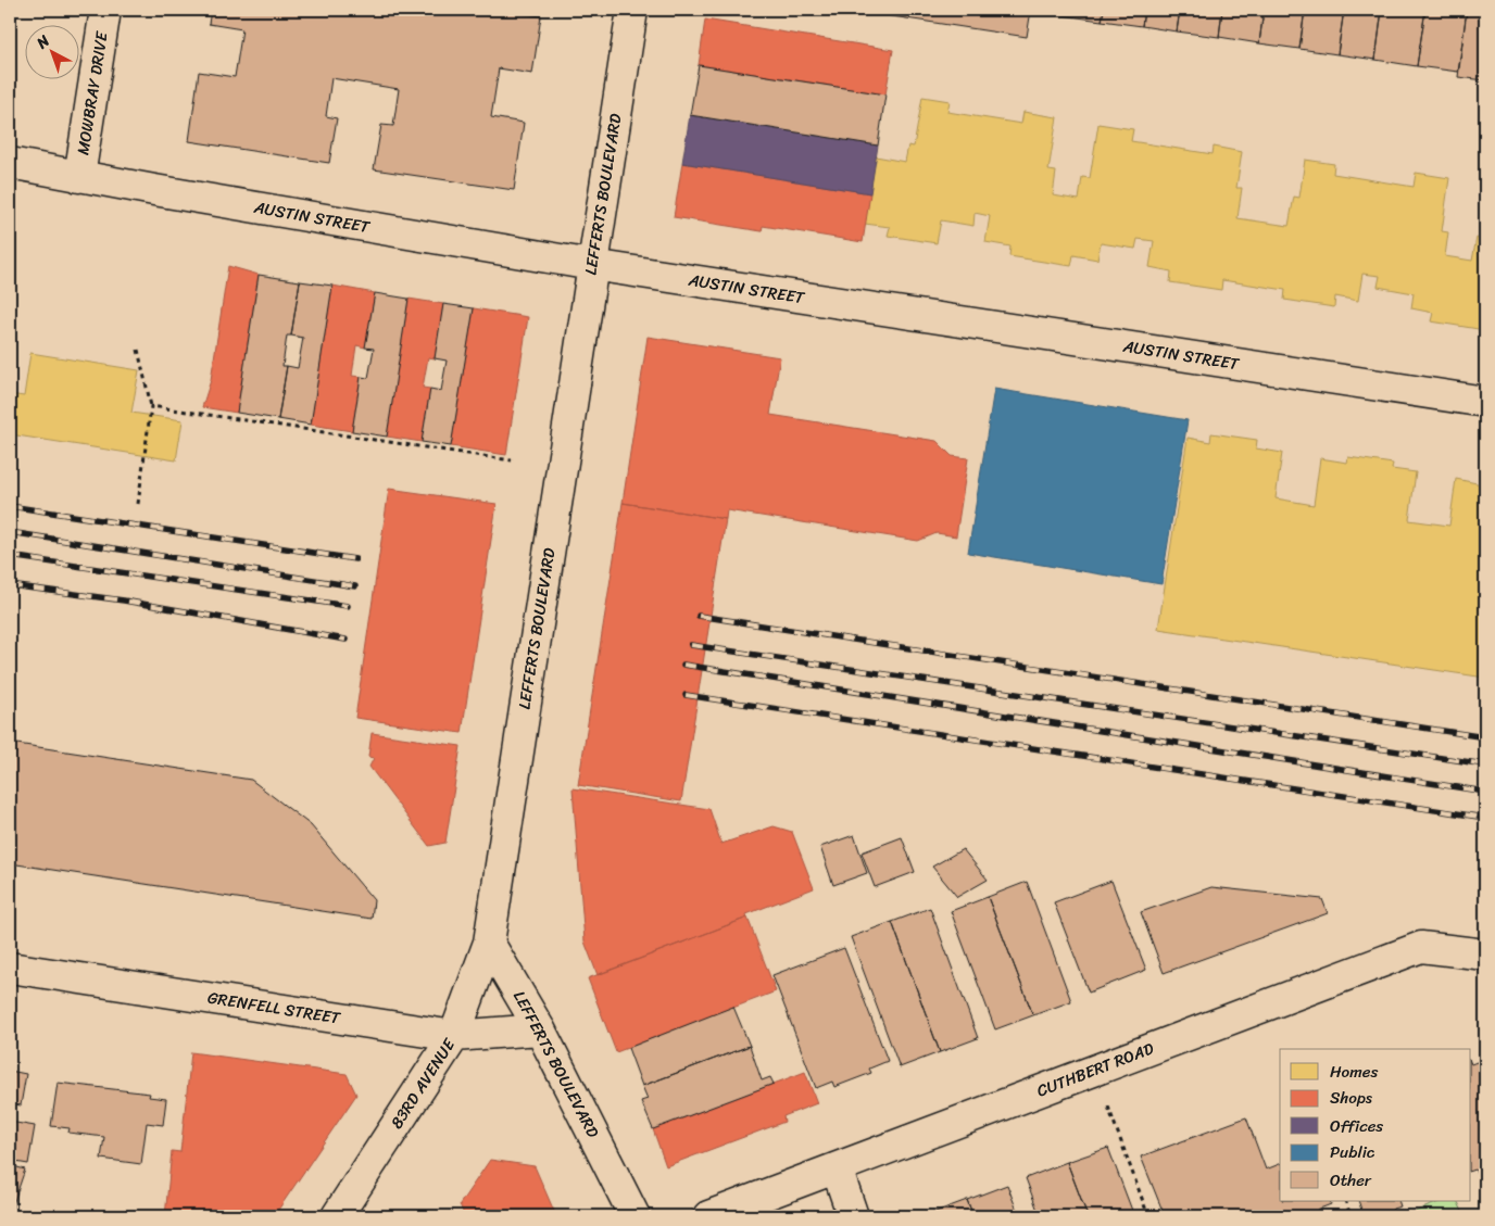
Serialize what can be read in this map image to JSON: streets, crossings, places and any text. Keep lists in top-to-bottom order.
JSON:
{
  "streets": {
    "street": [
      "MOWBRAY DRIVE",
      "LEFFERTS BOULEVARD",
      "AUSTIN STREET",
      "GRENFELL STREET",
      "CUTHBERT ROAD",
      "83RD AVENUE"
    ]
  },
  "crossings": [
    ["MOWBRAY DRIVE", "AUSTIN STREET"],
    ["LEFFERTS BOULEVARD", "AUSTIN STREET"],
    ["LEFFERTS BOULEVARD", "GRENFELL STREET"],
    ["LEFFERTS BOULEVARD", "83RD AVENUE"],
    ["GRENFELL STREET", "83RD AVENUE"]
  ],
  "legend": [
    "Homes",
    "Shops",
    "Offices",
    "Public",
    "Other"
  ],
  "north": "top left"
}
